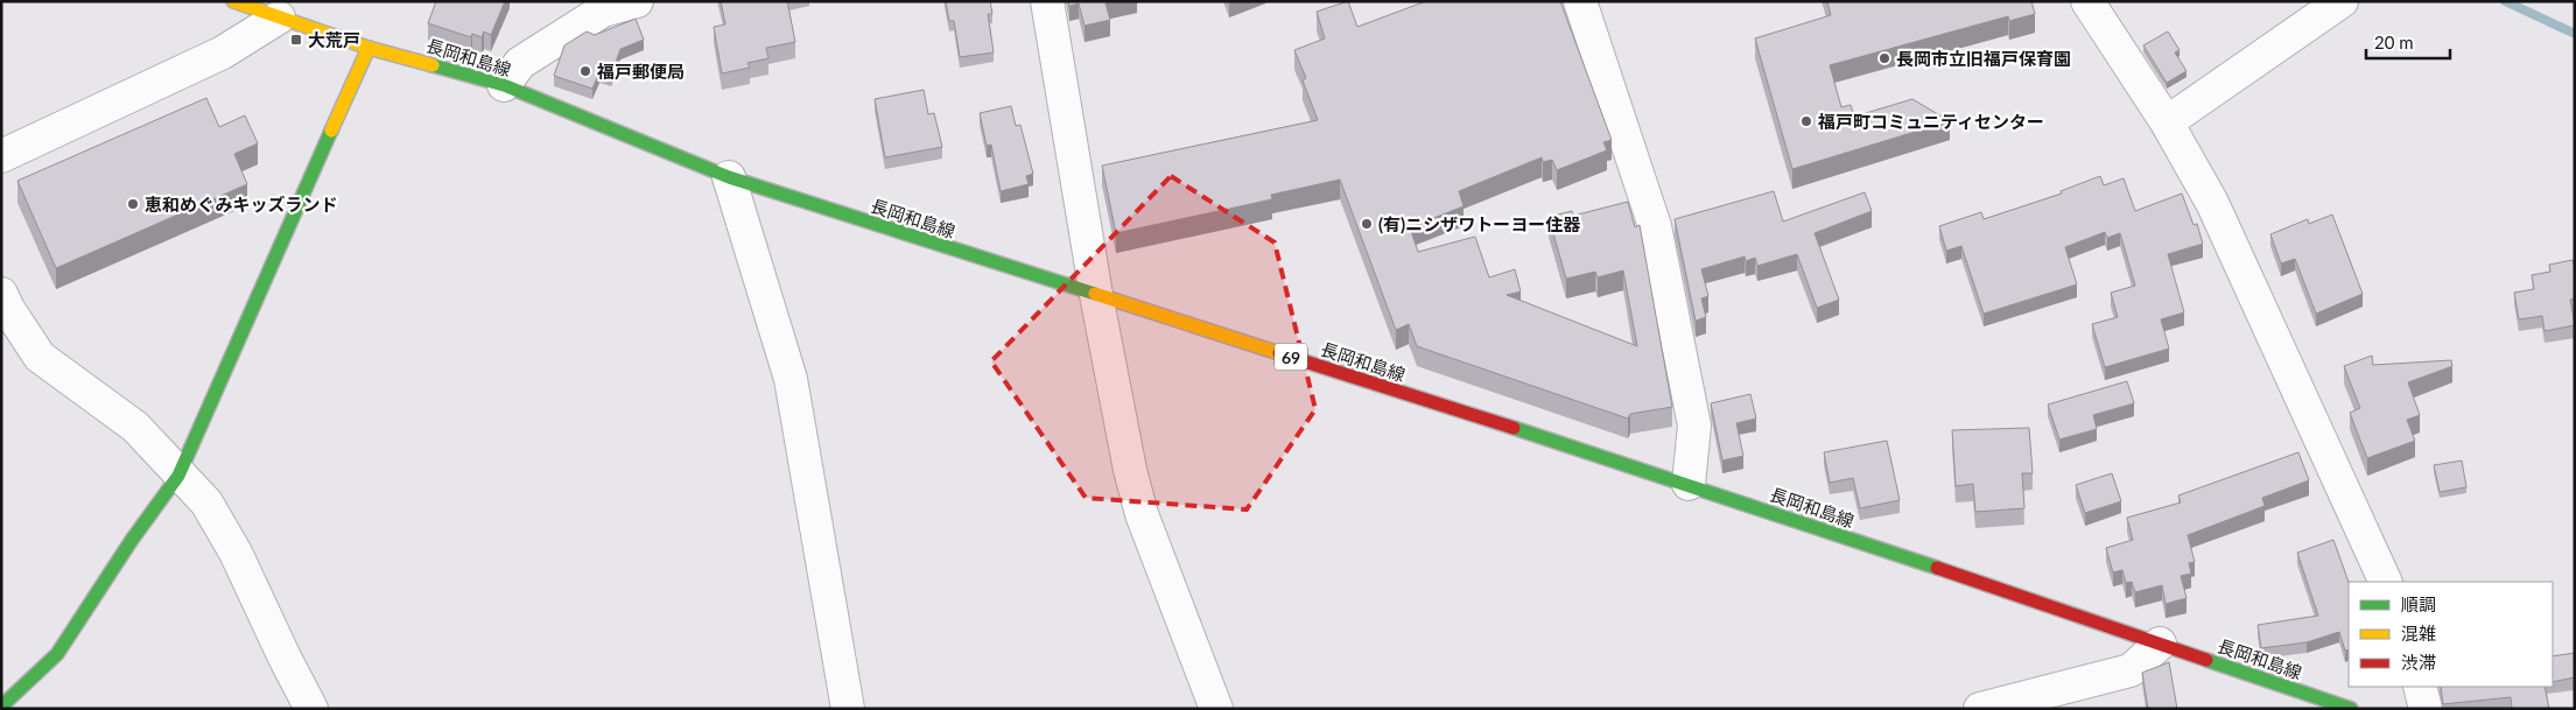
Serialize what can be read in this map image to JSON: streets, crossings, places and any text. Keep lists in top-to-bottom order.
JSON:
{
  "streets": {
    "main road": ["長岡和島線", "69"]
  },
  "places": {
    "transit": ["大荒戸"],
    "other": [
      "長岡市立旧福戸保育園",
      "福戸郵便局",
      "福戸町コミュニティセンター",
      "恵和めぐみキッズランド",
      "(有)ニシザワトーヨー住器"
    ]
  },
  "legend": ["順調", "混雑", "渋滞"],
  "scale_bar": "20 m"
}
